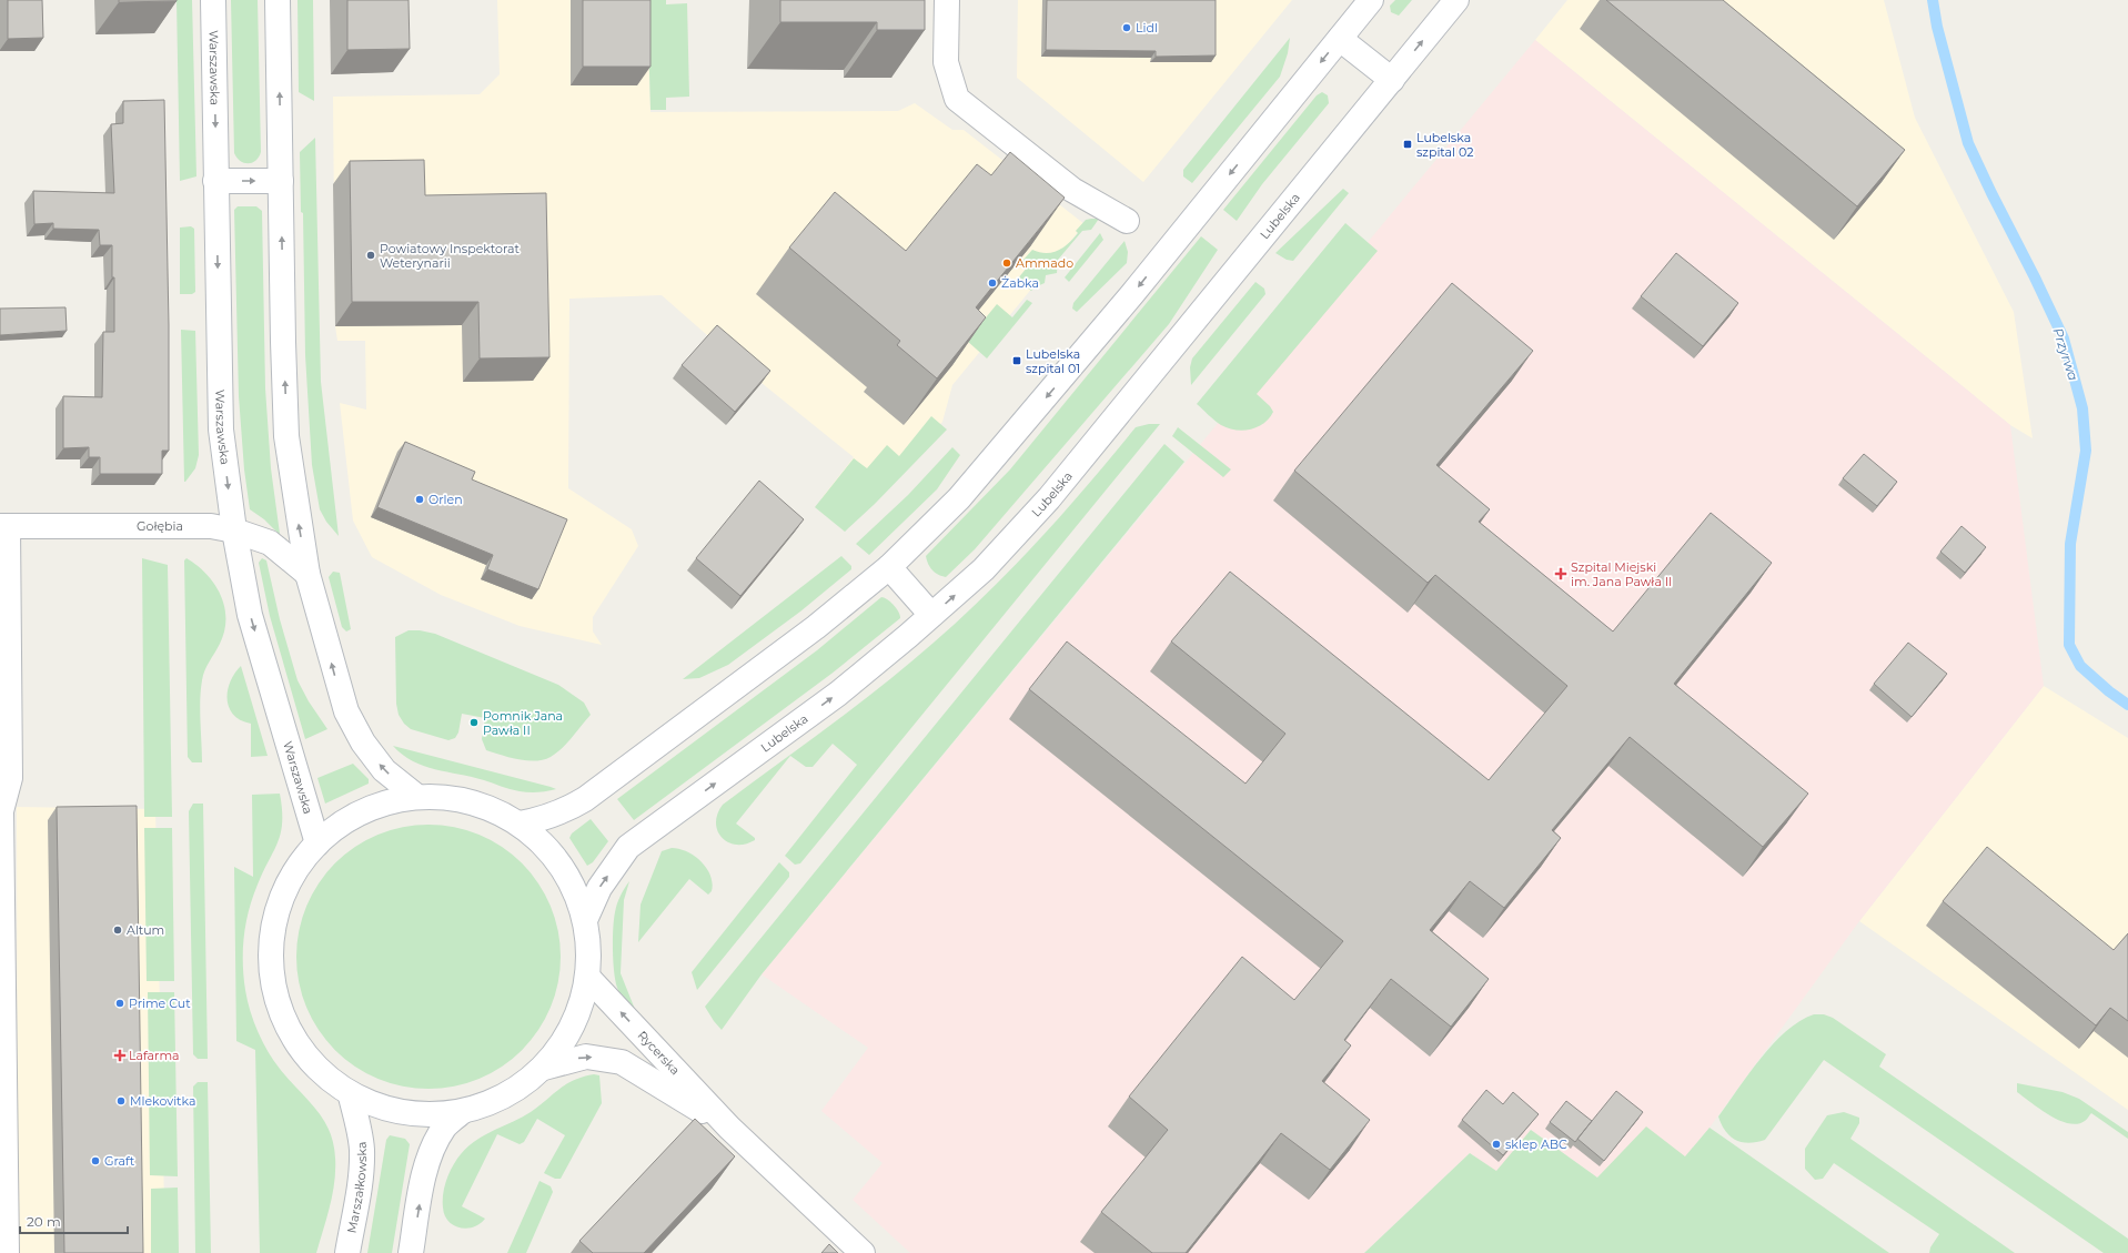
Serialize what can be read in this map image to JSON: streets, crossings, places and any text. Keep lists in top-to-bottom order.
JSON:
{
  "streets": {
    "main road": [
      "Warszawska",
      "Lubelska",
      "Gołębia",
      "Rycerska",
      "Marszałkowska"
    ]
  },
  "crossings": [
    ["Warszawska", "Gołębia"]
  ],
  "water": ["Przyrwa"],
  "places": {
    "other": [
      "Lidl",
      "Powiatowy Inspektorat Weterynarii",
      "Ammado",
      "Żabka",
      "Orlen",
      "Pomnik Jana Pawła II",
      "Altum",
      "Prime Cut",
      "Mlekovitka",
      "sklep ABC",
      "Graft"
    ],
    "transit": ["Lubelska szpital 02", "Lubelska szpital 01"],
    "health": ["Szpital Miejski im. Jana Pawła II", "Lafarma"]
  },
  "scale_bar": "20 m"
}
